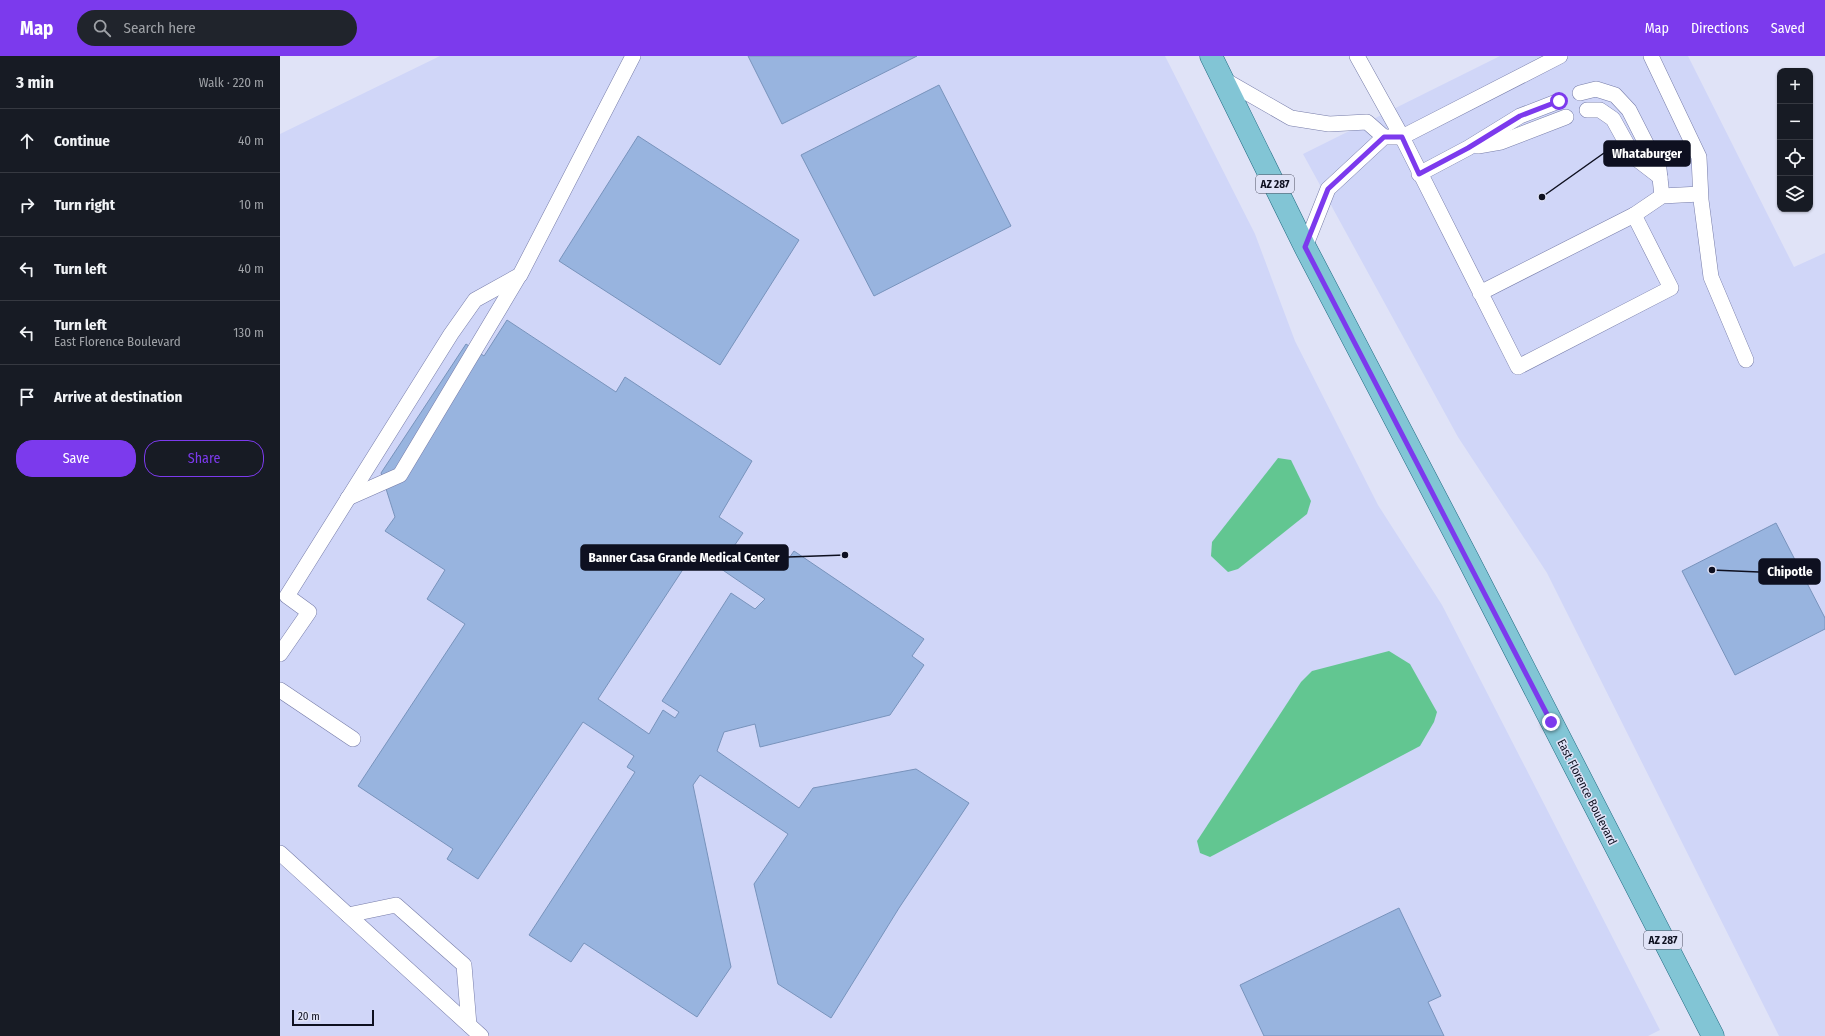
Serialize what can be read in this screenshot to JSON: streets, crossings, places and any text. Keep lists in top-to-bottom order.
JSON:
{
  "streets": {
    "main road": ["AZ 287", "East Florence Boulevard"]
  },
  "places": ["Whataburger", "Banner Casa Grande Medical Center", "Chipotle"],
  "scale_bar": "20 m",
  "page": {
    "header": "Map",
    "search": "Search here",
    "nav": ["Map", "Directions", "Saved"],
    "heading": ["3 min", "Walk · 220 m"],
    "map_buttons": ["+", "−"],
    "list": [
      ["Continue", "40 m"],
      ["Turn right", "10 m"],
      ["Turn left", "40 m"],
      ["Turn left", "East Florence Boulevard", "130 m"],
      "Arrive at destination"
    ],
    "buttons": ["Save", "Share"],
    "scale": "20 m"
  }
}
